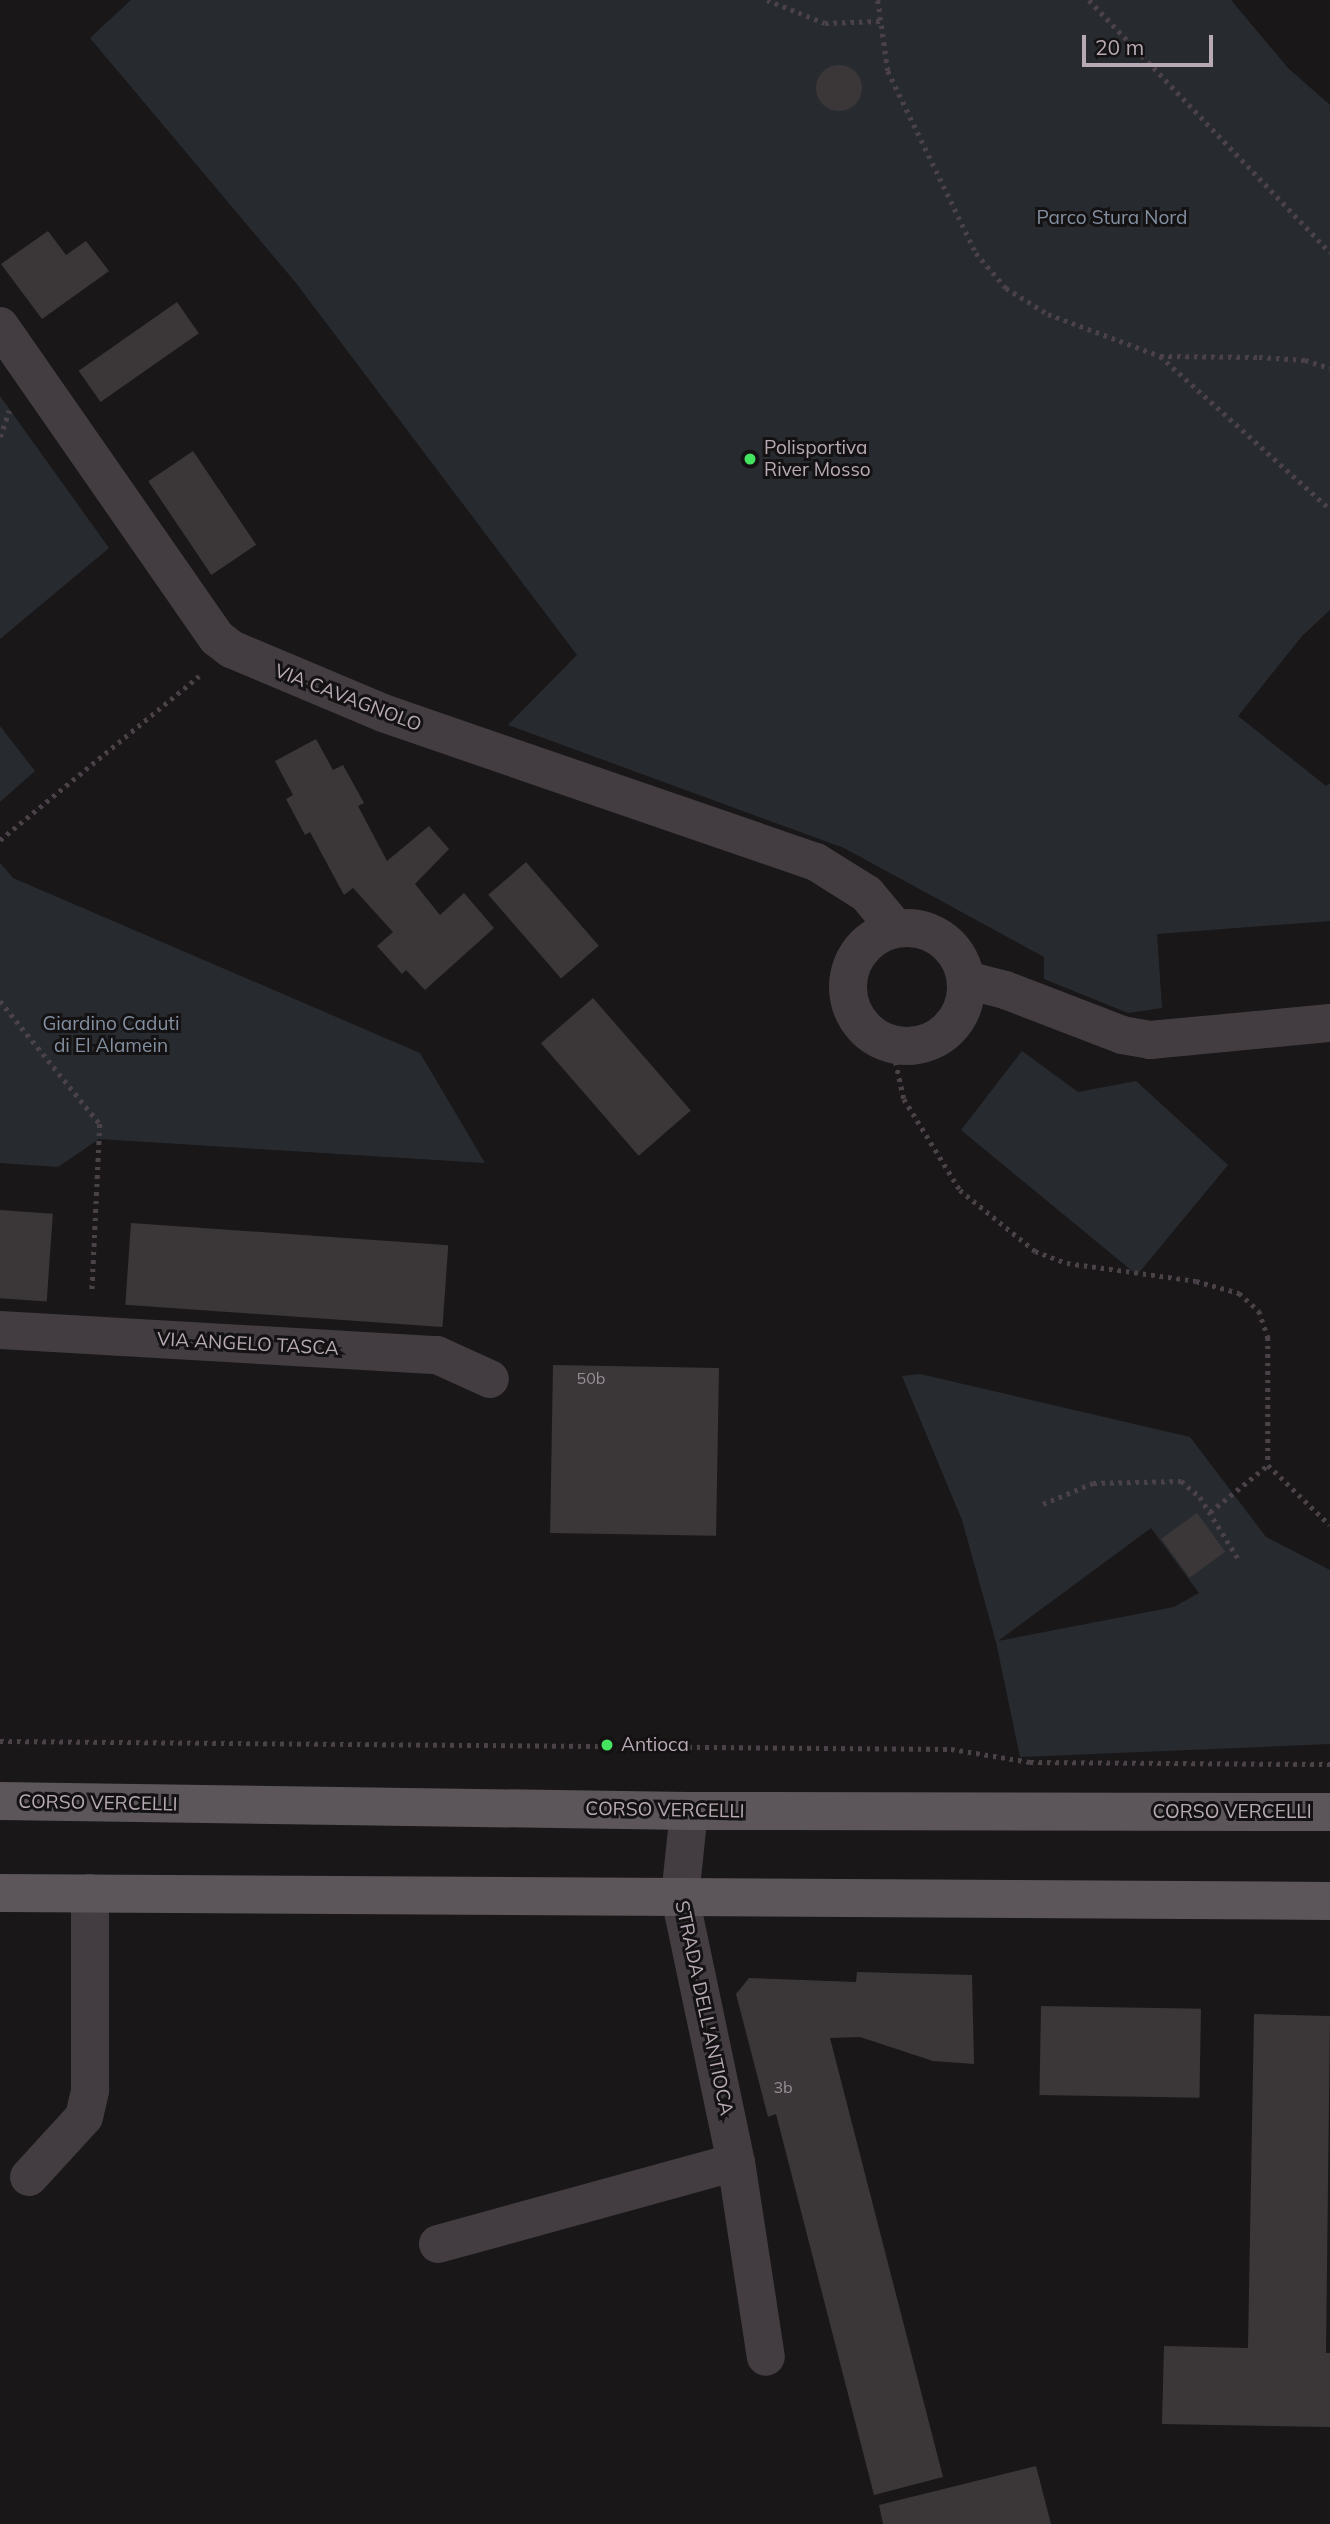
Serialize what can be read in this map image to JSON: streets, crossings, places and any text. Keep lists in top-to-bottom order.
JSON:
{
  "streets": {
    "main road": ["CORSO VERCELLI"],
    "street": ["VIA CAVAGNOLO", "VIA ANGELO TASCA", "STRADA DELL'ANTIOCA"]
  },
  "crossings": [
    ["CORSO VERCELLI", "STRADA DELL'ANTIOCA"]
  ],
  "parks": ["Parco Stura Nord", "Giardino Caduti di El Alamein"],
  "places": ["Polisportiva River Mosso", "Antioca"],
  "house_numbers": ["50b", "3b"],
  "scale_bar": "20 m"
}
